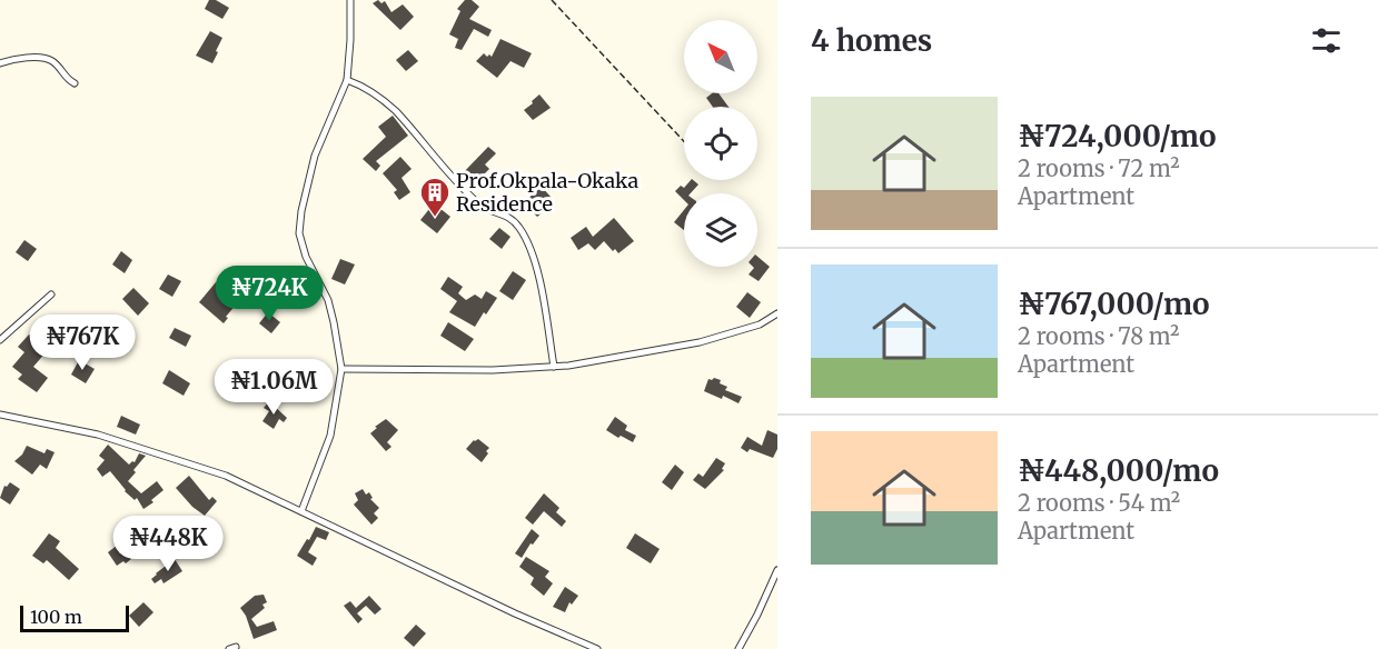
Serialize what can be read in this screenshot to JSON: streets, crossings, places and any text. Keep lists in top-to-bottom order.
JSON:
{
  "places": {
    "building": ["Prof.Okpala-Okaka Residence"]
  },
  "scale_bar": "100 m",
  "north": "top left",
  "page": {
    "heading": "4 homes",
    "list": [
      {
        "name": "₦724,000/mo",
        "note": "2 rooms · 72 m² · Apartment"
      },
      {
        "name": "₦767,000/mo",
        "note": "2 rooms · 78 m² · Apartment"
      },
      {
        "name": "₦448,000/mo",
        "note": "2 rooms · 54 m² · Apartment"
      }
    ],
    "price": [
      "₦724K",
      "₦767K",
      "₦1.06M",
      "₦448K"
    ],
    "scale": "100 m"
  }
}
